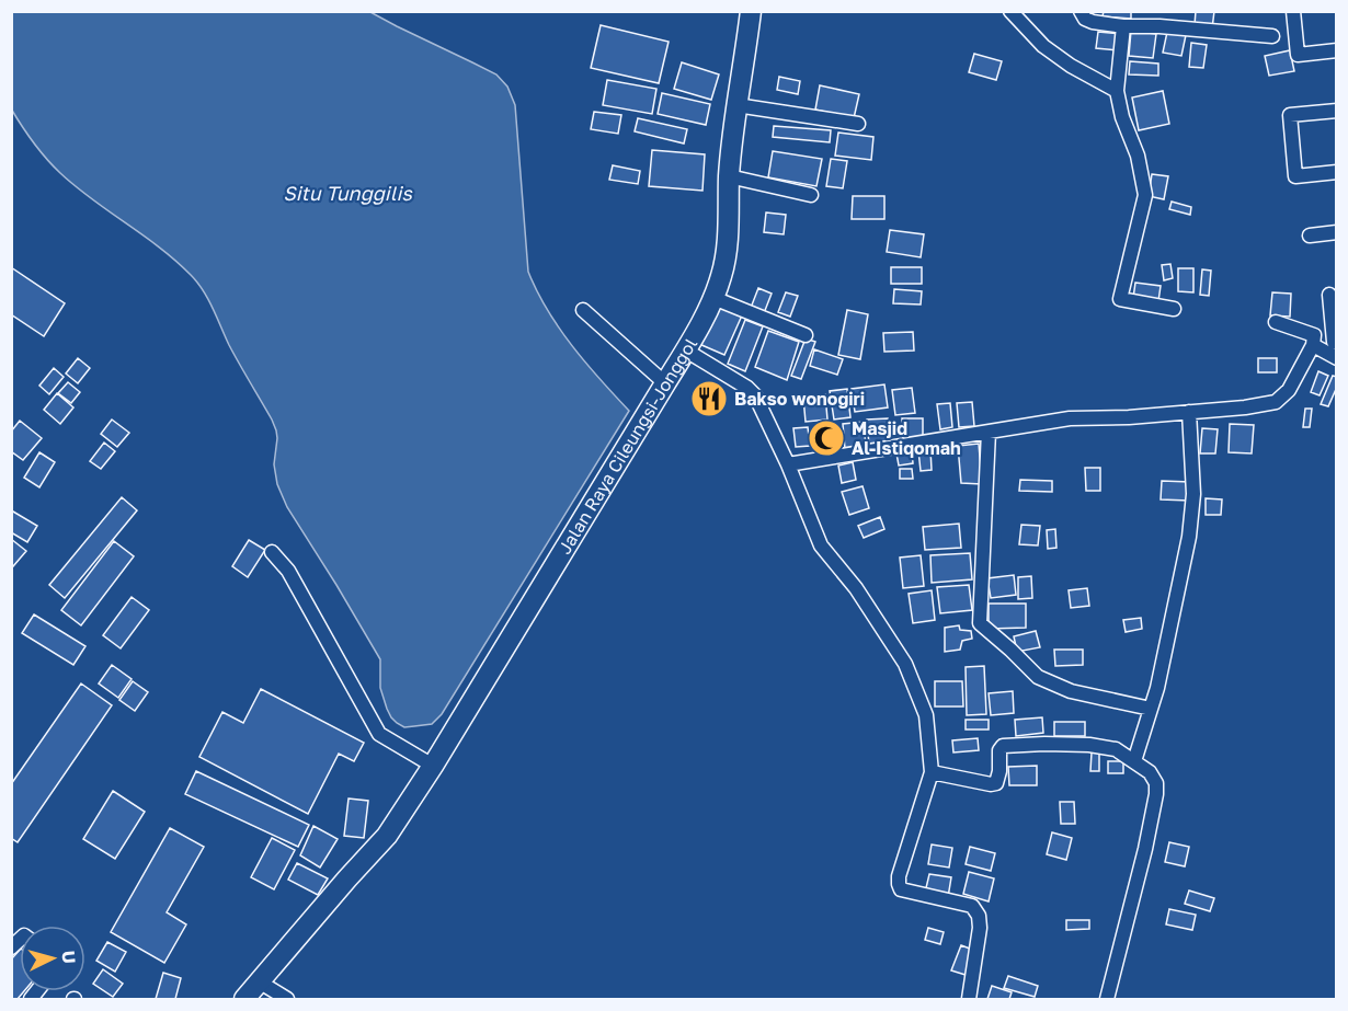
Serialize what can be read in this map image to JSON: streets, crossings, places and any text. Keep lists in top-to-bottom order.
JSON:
{
  "streets": {
    "main road": ["Jalan Raya Cileungsi-Jonggol"]
  },
  "water": ["Situ Tunggilis"],
  "places": {
    "restaurant": ["Bakso wonogiri"],
    "mosque": ["Masjid Al-Istiqomah"]
  },
  "north": "right"
}
